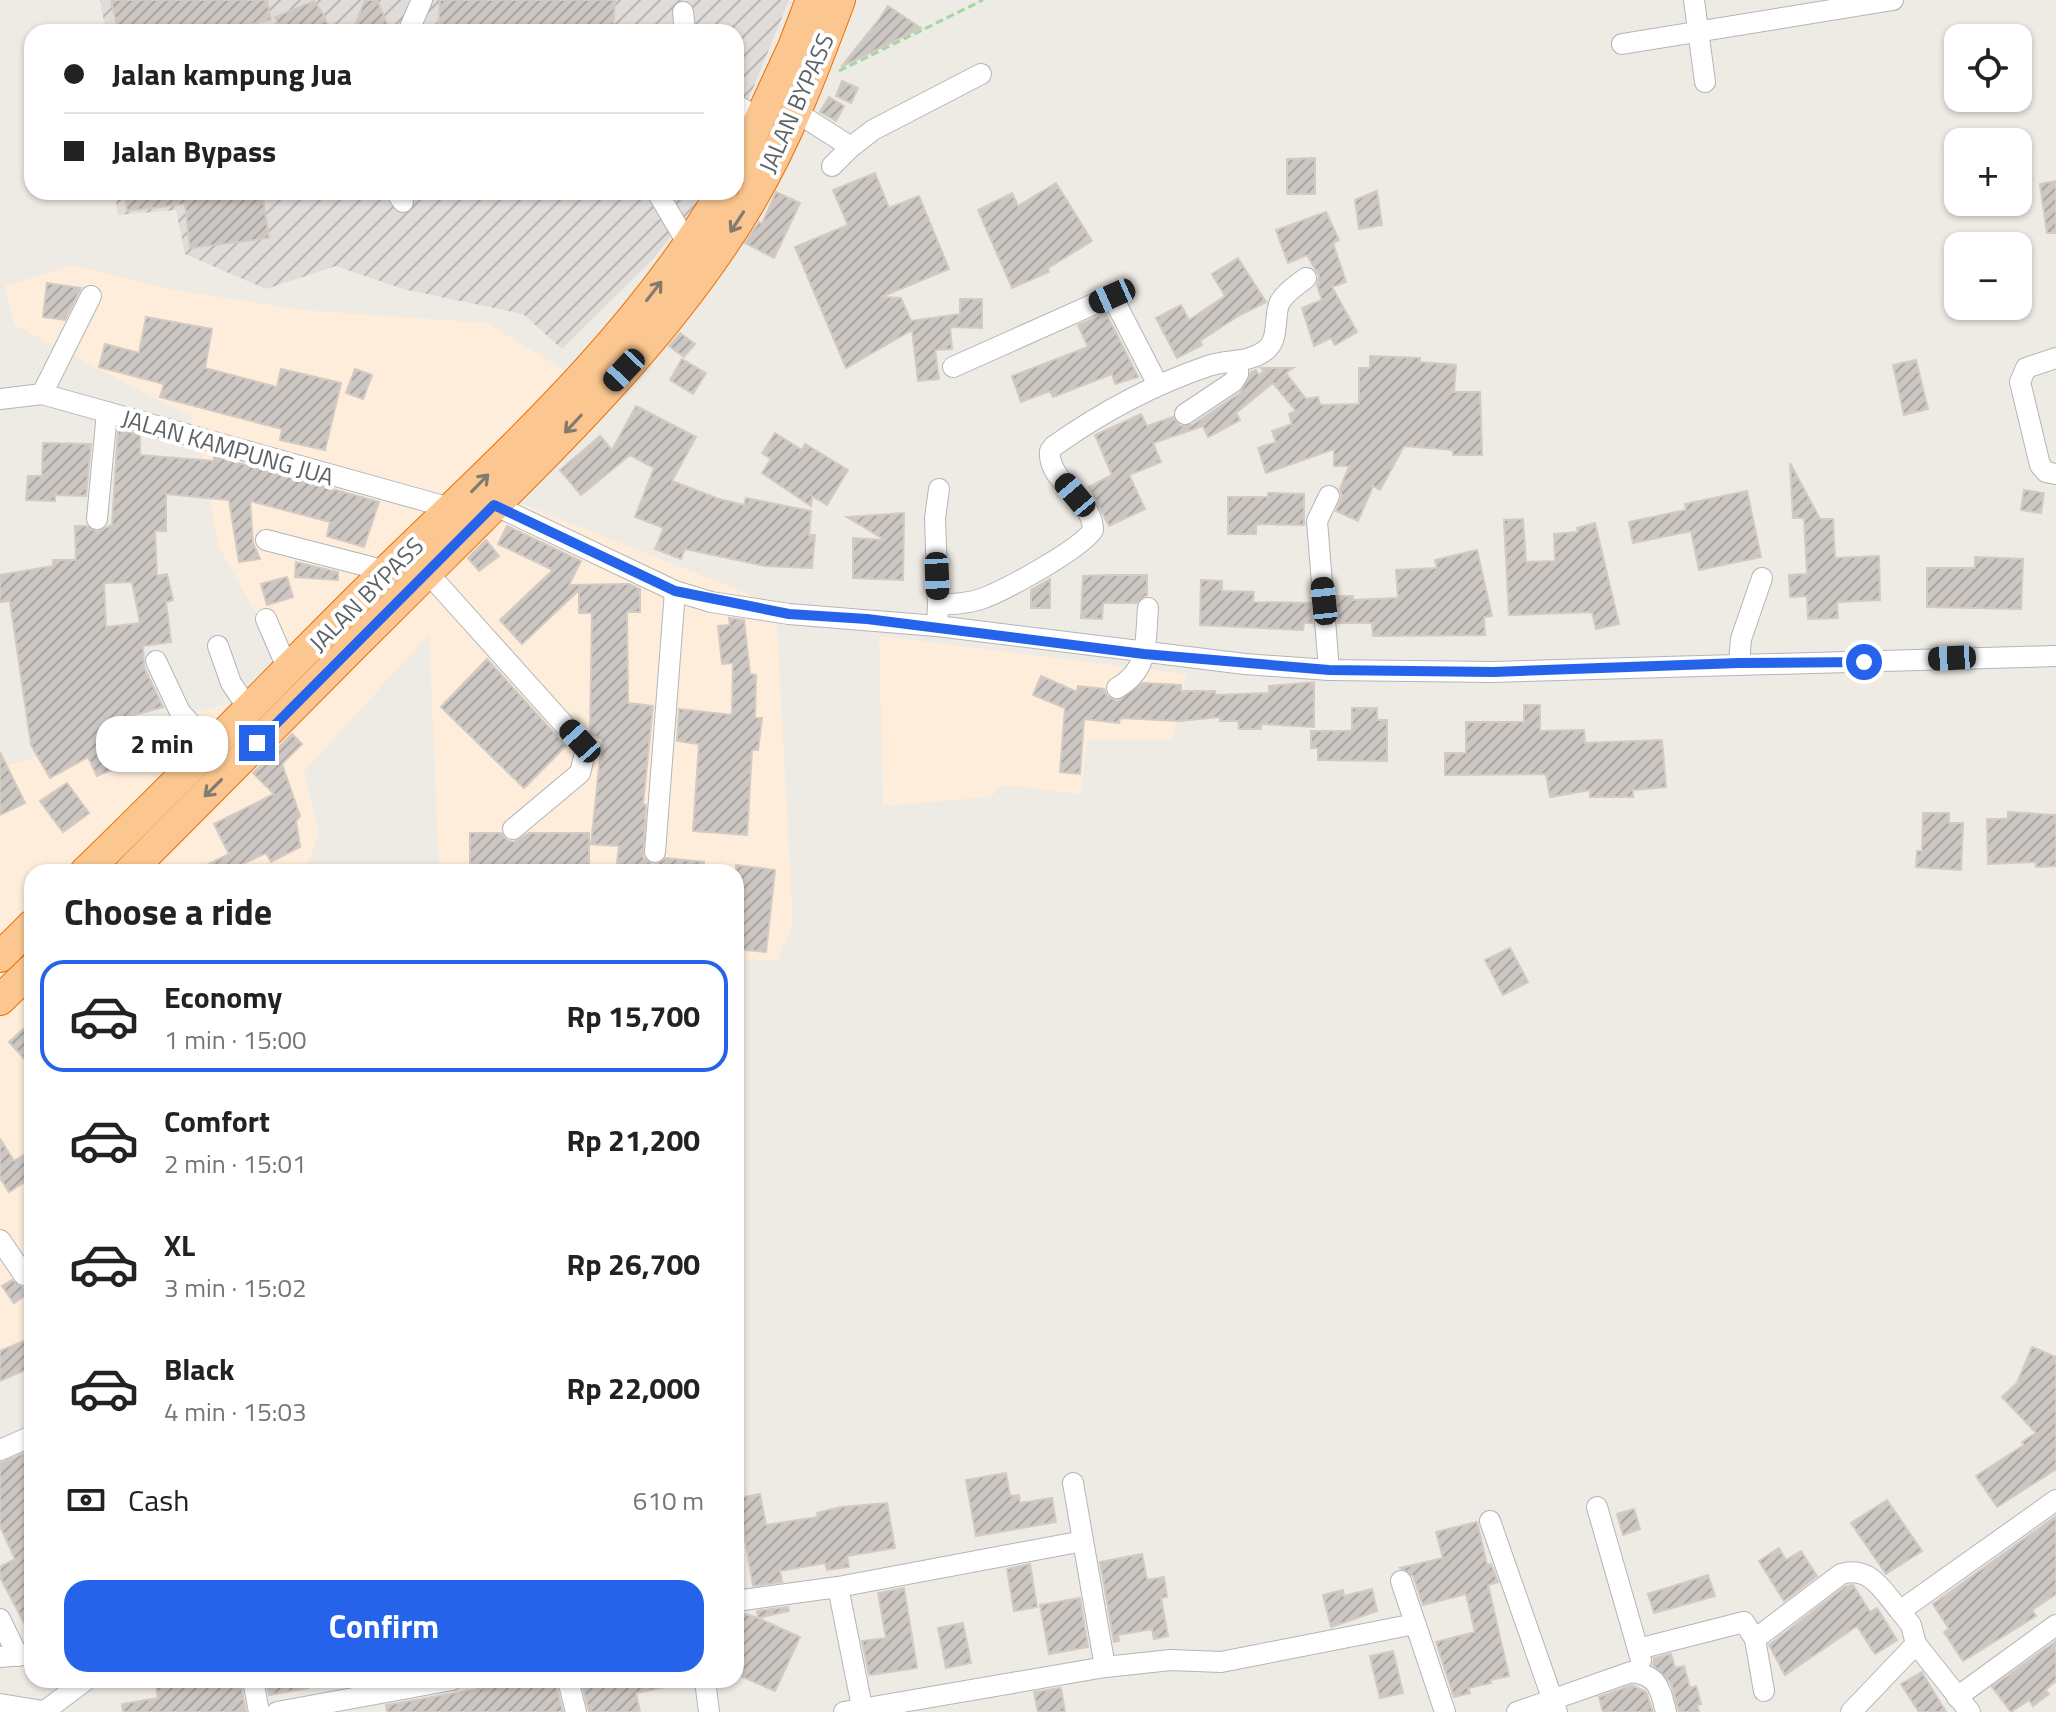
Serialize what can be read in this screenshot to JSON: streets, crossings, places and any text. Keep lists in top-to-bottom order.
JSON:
{
  "streets": {
    "highway": ["JALAN BYPASS"],
    "street": ["JALAN KAMPUNG JUA"]
  },
  "crossings": [
    ["JALAN BYPASS", "JALAN KAMPUNG JUA"]
  ],
  "page": {
    "map_buttons": ["+", "−"],
    "banner": ["Jalan kampung Jua", "Jalan Bypass"],
    "bubble": "2 min",
    "heading": "Choose a ride",
    "list": [
      {
        "name": "Economy",
        "note": "1 min · 15:00",
        "value": "Rp 15,700"
      },
      {
        "name": "Comfort",
        "note": "2 min · 15:01",
        "value": "Rp 21,200"
      },
      {
        "name": "XL",
        "note": "3 min · 15:02",
        "value": "Rp 26,700"
      },
      {
        "name": "Black",
        "note": "4 min · 15:03",
        "value": "Rp 22,000"
      }
    ],
    "pay": ["Cash", "610 m"],
    "buttons": "Confirm"
  }
}
